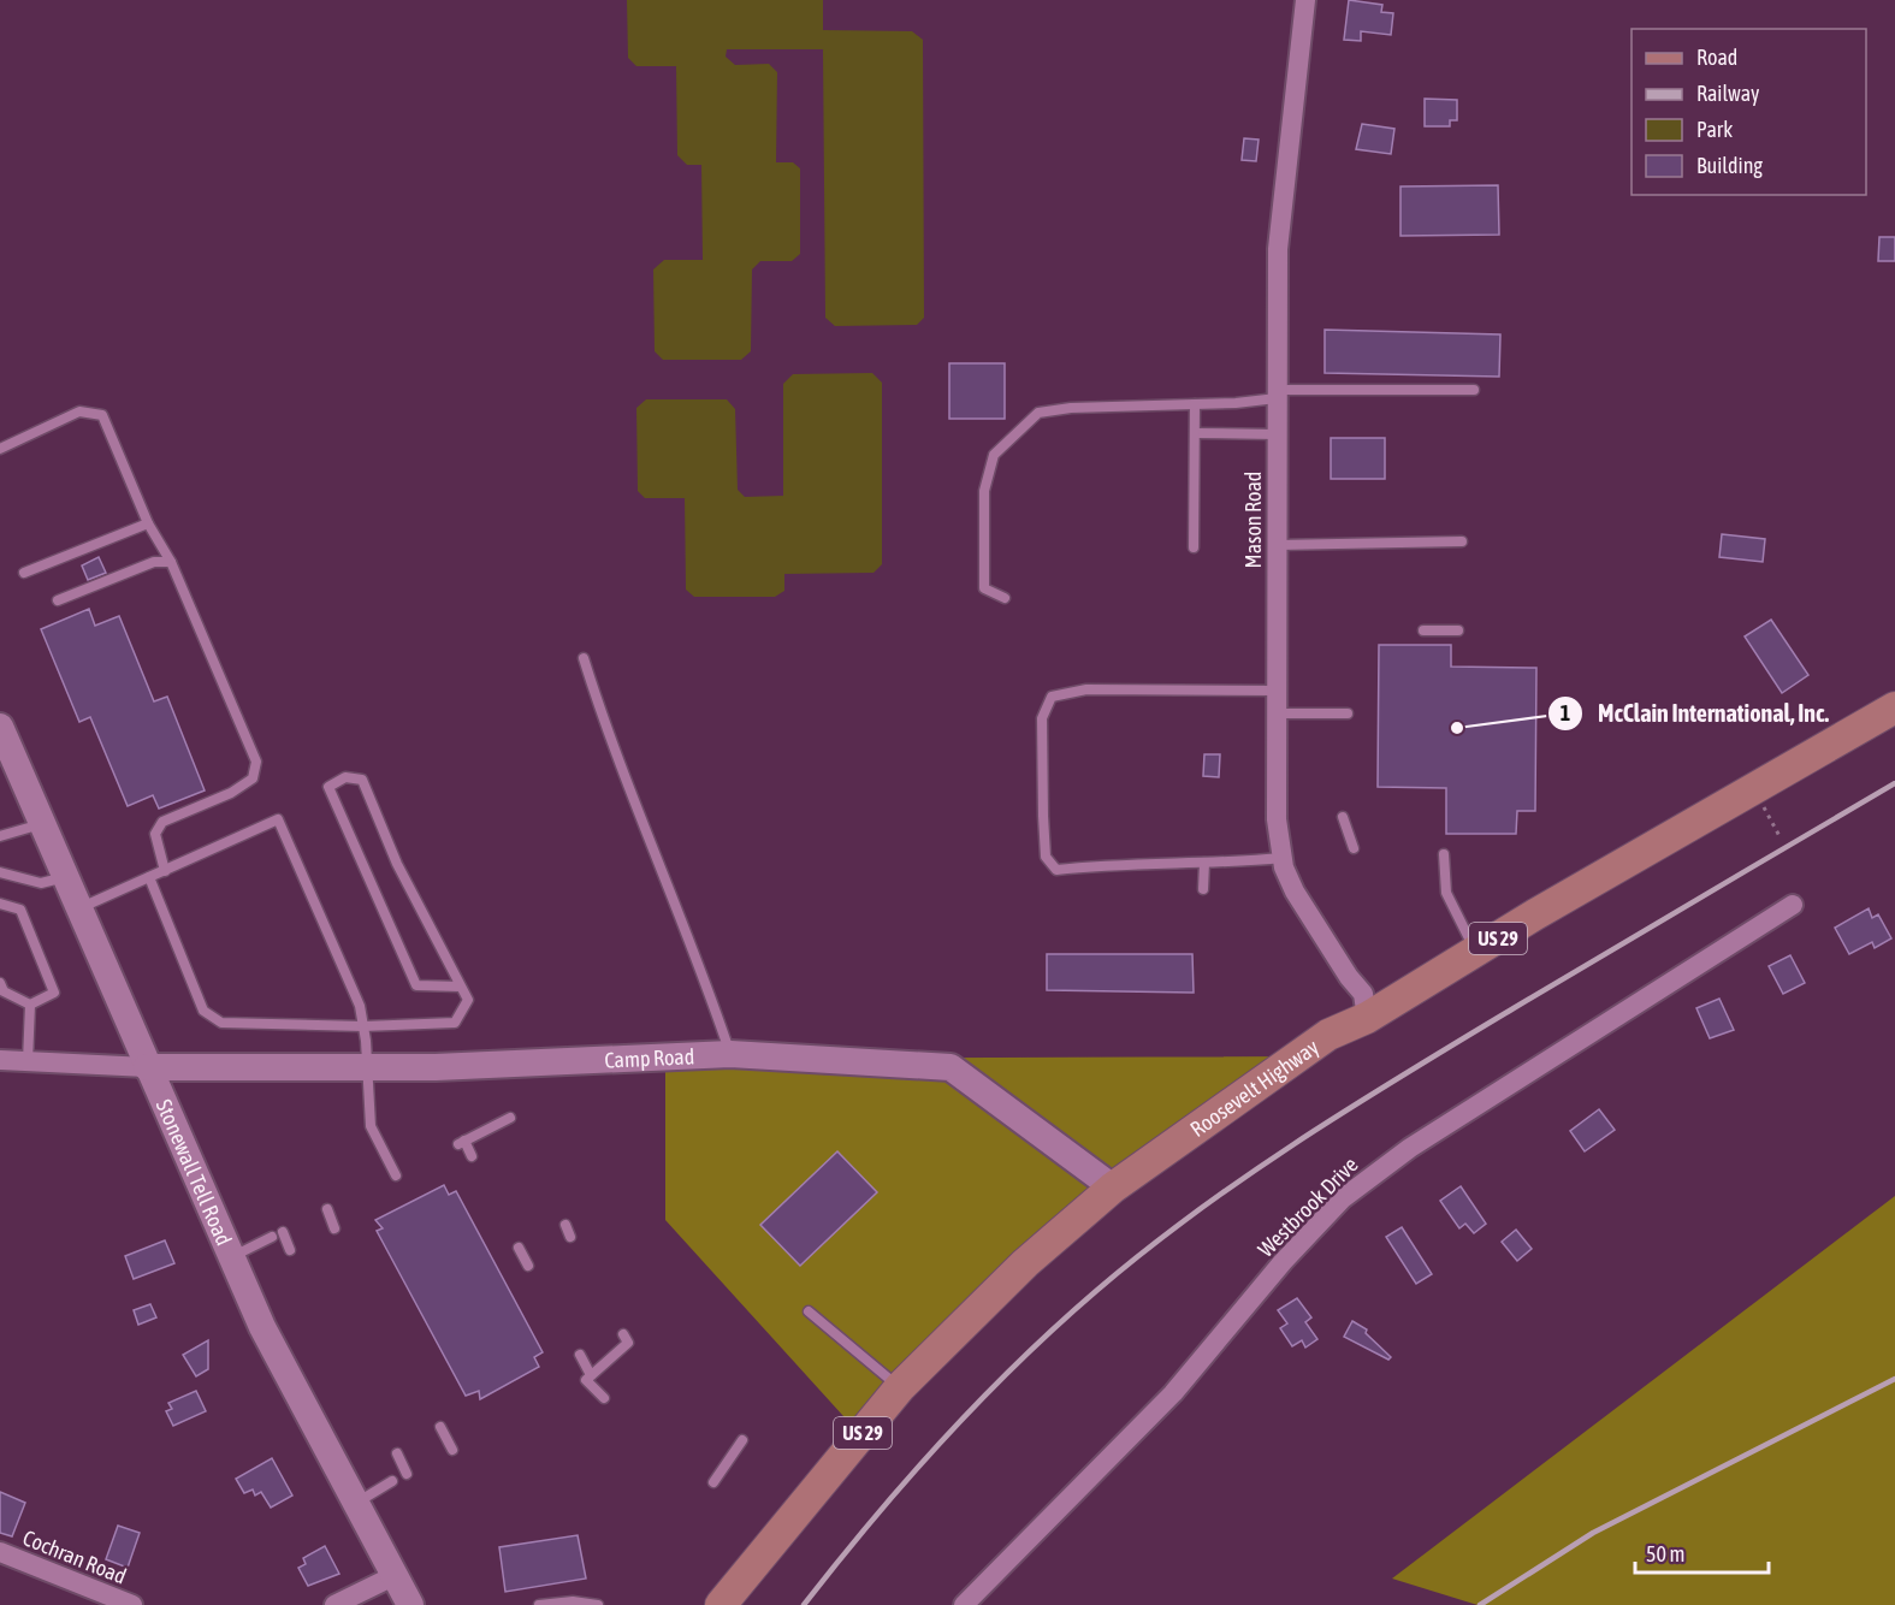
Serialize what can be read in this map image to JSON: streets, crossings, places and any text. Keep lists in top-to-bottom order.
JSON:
{
  "streets": {
    "main road": ["US 29", "Roosevelt Highway"],
    "street": [
      "Mason Road",
      "Camp Road",
      "Stonewall Tell Road",
      "Westbrook Drive",
      "Cochran Road"
    ]
  },
  "crossings": [
    ["Mason Road", "Roosevelt Highway"],
    ["Camp Road", "Roosevelt Highway"],
    ["Camp Road", "Stonewall Tell Road"]
  ],
  "places": ["McClain International, Inc."],
  "legend": [
    "Road",
    "Railway",
    "Park",
    "Building"
  ],
  "scale_bar": "50 m"
}
